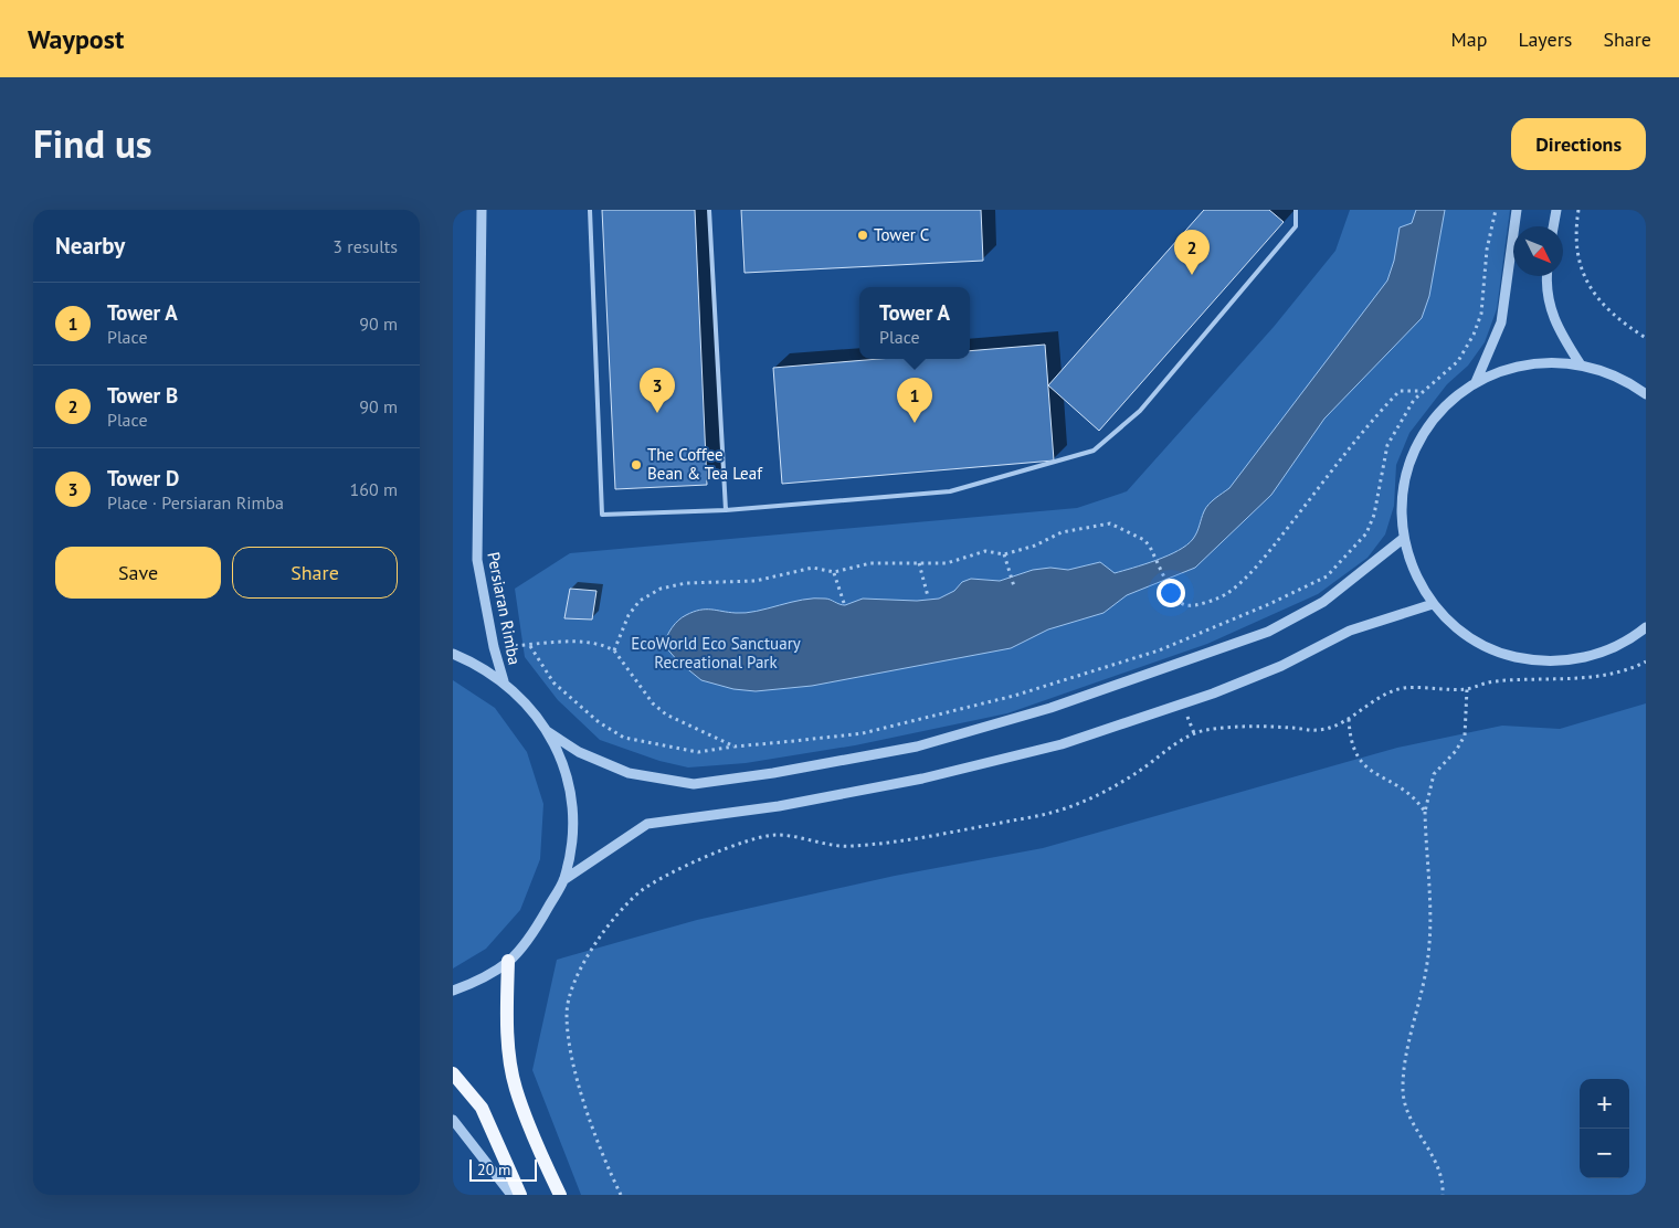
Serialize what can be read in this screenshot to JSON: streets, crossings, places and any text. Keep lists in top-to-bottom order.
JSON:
{
  "streets": {
    "street": ["Persiaran Rimba"]
  },
  "parks": ["EcoWorld Eco Sanctuary Recreational Park"],
  "places": ["Tower C", "The Coffee Bean & Tea Leaf"],
  "scale_bar": "20 m",
  "north": "bottom right",
  "page": {
    "header": "Waypost",
    "nav": ["Map", "Layers", "Share"],
    "title": "Find us",
    "buttons": [
      "Directions",
      ["Save", "Share"]
    ],
    "heading": ["Nearby", "3 results"],
    "pins": ["2", "3", "1"],
    "list": [
      {
        "mark": "1",
        "name": "Tower A",
        "note": "Place",
        "value": "90 m"
      },
      {
        "mark": "2",
        "name": "Tower B",
        "note": "Place",
        "value": "90 m"
      },
      {
        "mark": "3",
        "name": "Tower D",
        "note": "Place · Persiaran Rimba",
        "value": "160 m"
      }
    ],
    "popup": ["Tower A", "Place"],
    "map_buttons": ["+", "−"],
    "scale": "20 m"
  }
}
